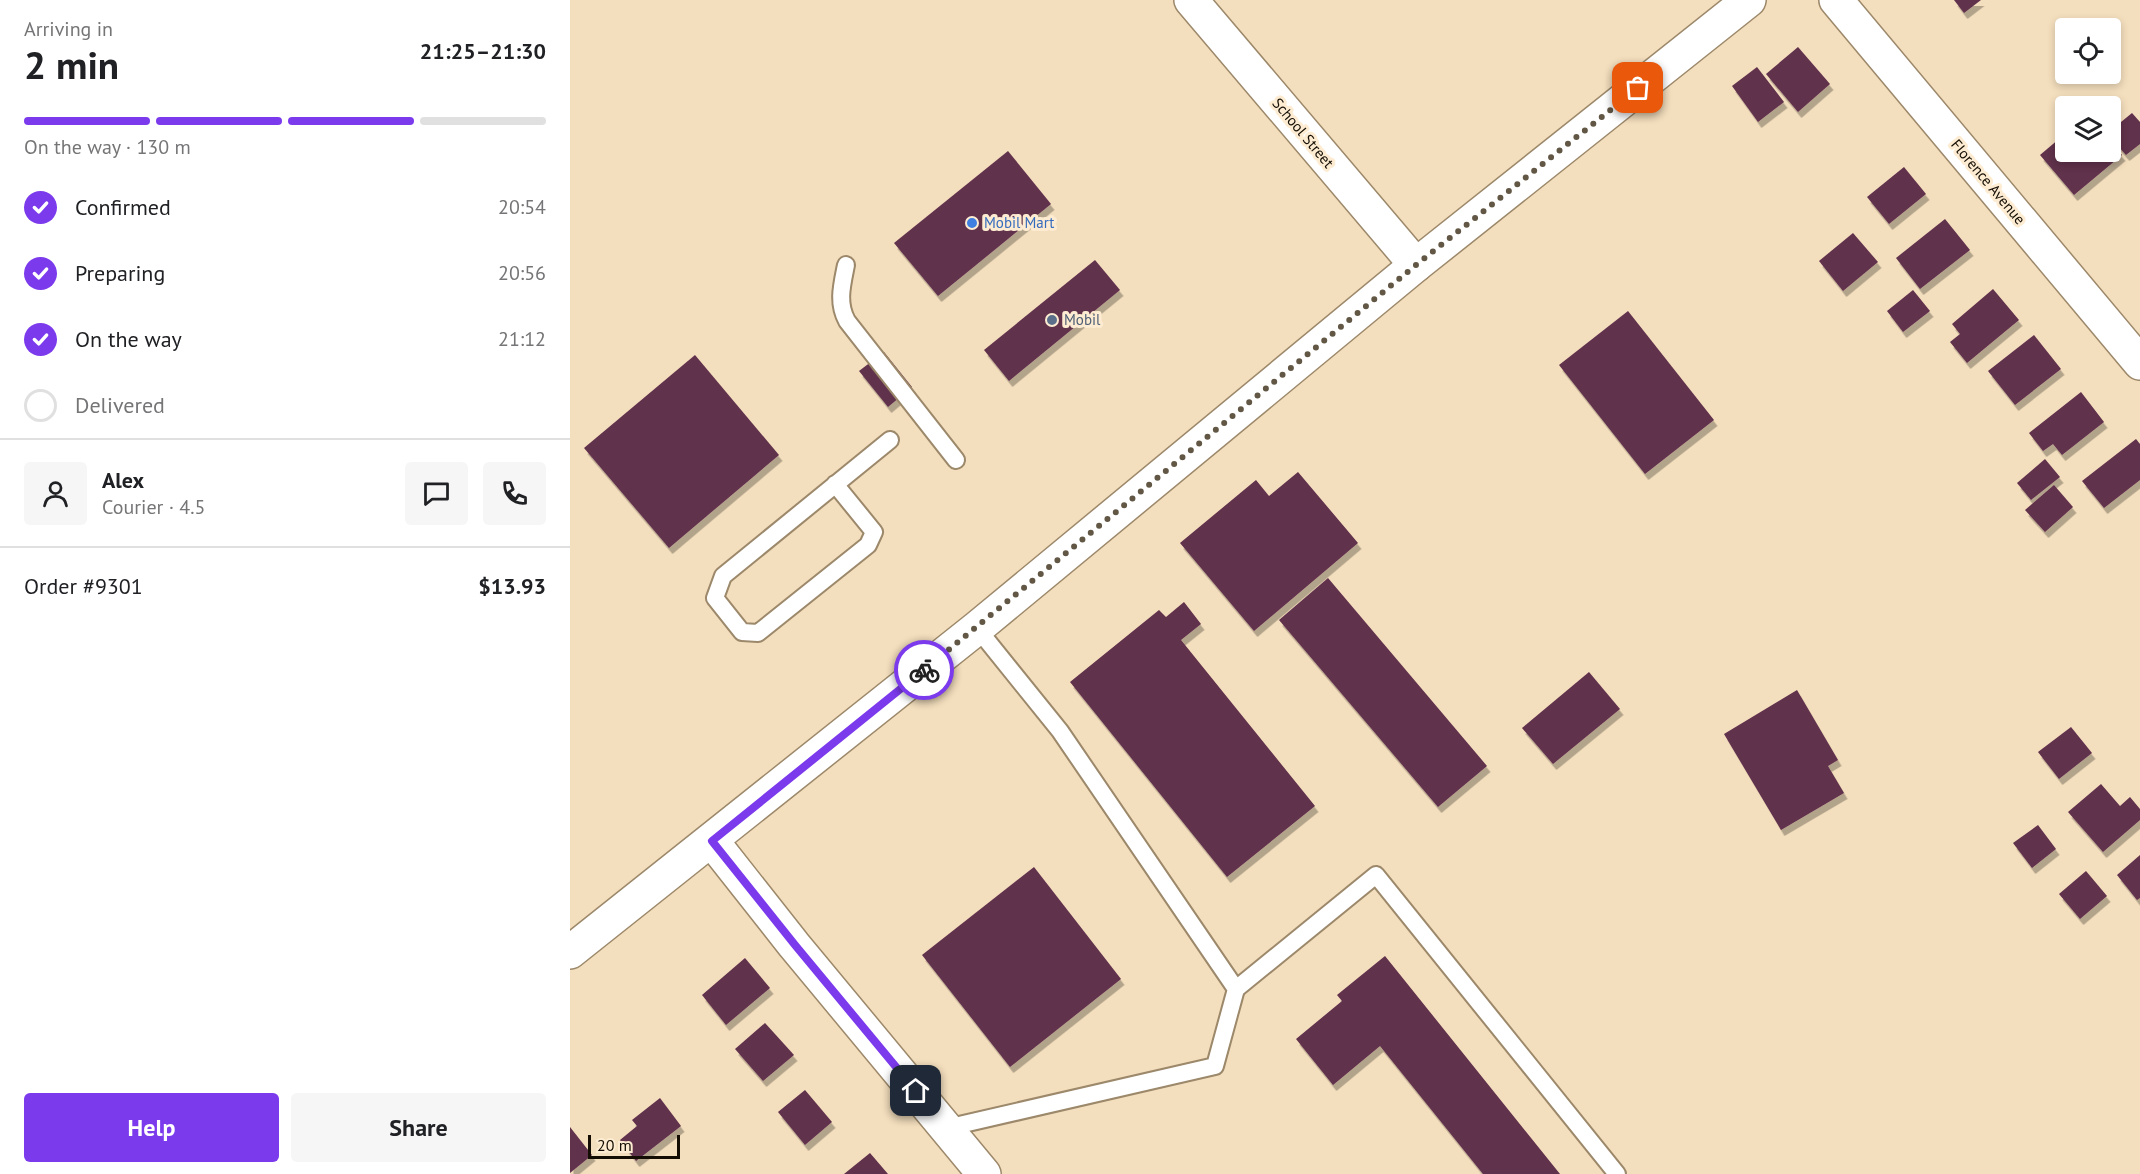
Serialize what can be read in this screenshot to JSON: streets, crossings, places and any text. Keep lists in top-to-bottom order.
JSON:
{
  "streets": {
    "main road": ["School Street", "Florence Avenue"]
  },
  "places": ["Mobil Mart", "Mobil"],
  "scale_bar": "20 m",
  "page": {
    "heading": ["2 min", "Arriving in", "21:25–21:30"],
    "panel": [
      "Alex",
      "Courier · 4.5",
      "Order #9301",
      "$13.93"
    ],
    "bar": "On the way · 130 m",
    "list": [
      ["Confirmed", "20:54"],
      ["Preparing", "20:56"],
      ["On the way", "21:12"],
      "Delivered"
    ],
    "buttons": ["Help", "Share"],
    "scale": "20 m"
  }
}
